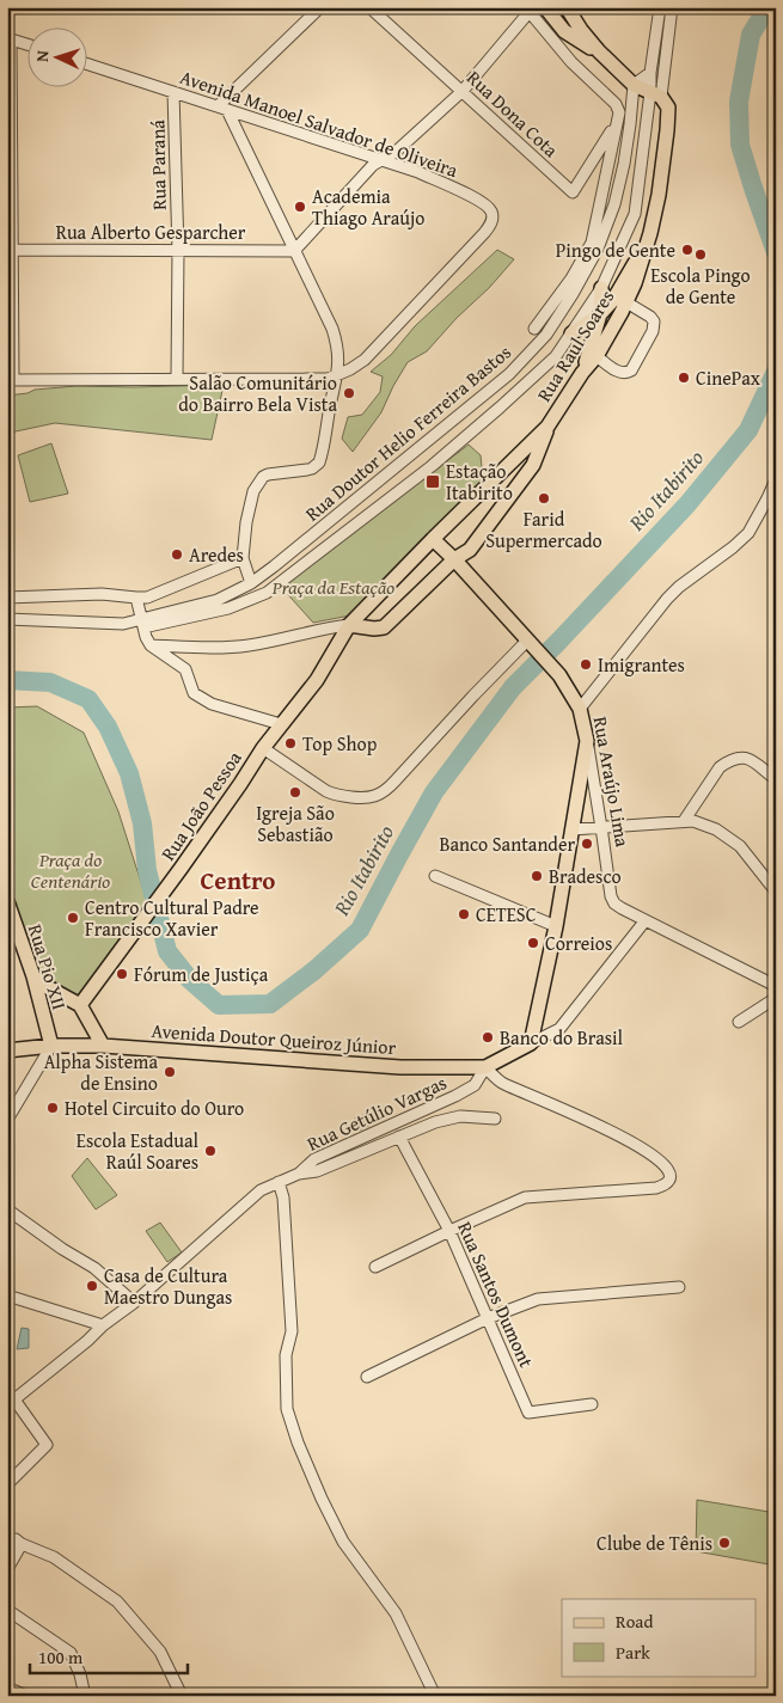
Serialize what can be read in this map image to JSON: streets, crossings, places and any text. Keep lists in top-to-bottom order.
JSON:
{
  "streets": {
    "main road": [
      "Rua Raul Soares",
      "Rua Araújo Lima",
      "Rua João Pessoa",
      "Rua Pio XII",
      "Avenida Doutor Queiroz Júnior"
    ],
    "street": [
      "Rua Dona Cota",
      "Avenida Manoel Salvador de Oliveira",
      "Rua Paraná",
      "Rua Alberto Gesparcher",
      "Rua Doutor Helio Ferreira Bastos",
      "Rua Getúlio Vargas",
      "Rua Santos Dumont"
    ]
  },
  "crossings": [
    ["Avenida Manoel Salvador de Oliveira", "Rua Paraná"],
    ["Rua Paraná", "Rua Alberto Gesparcher"],
    ["Rua Raul Soares", "Rua João Pessoa"],
    ["Rua Araújo Lima", "Rua João Pessoa"],
    ["Rua Pio XII", "Avenida Doutor Queiroz Júnior"],
    ["Avenida Doutor Queiroz Júnior", "Rua Getúlio Vargas"]
  ],
  "districts": ["Centro"],
  "water": ["Rio Itabirito"],
  "parks": ["Praça da Estação", "Praça do Centenário"],
  "places": {
    "other": [
      "Academia Thiago Araújo",
      "Pingo de Gente",
      "Escola Pingo de Gente",
      "CinePax",
      "Salão Comunitário do Bairro Bela Vista",
      "Farid Supermercado",
      "Aredes",
      "Imigrantes",
      "Top Shop",
      "Igreja São Sebastião",
      "Banco Santander",
      "Bradesco",
      "CETESC",
      "Centro Cultural Padre Francisco Xavier",
      "Correios",
      "Fórum de Justiça",
      "Banco do Brasil",
      "Alpha Sistema de Ensino",
      "Hotel Circuito do Ouro",
      "Escola Estadual Raúl Soares",
      "Casa de Cultura Maestro Dungas",
      "Clube de Tênis"
    ],
    "transit": ["Estação Itabirito"]
  },
  "legend": ["Road", "Park"],
  "scale_bar": "100 m",
  "north": "left"
}
